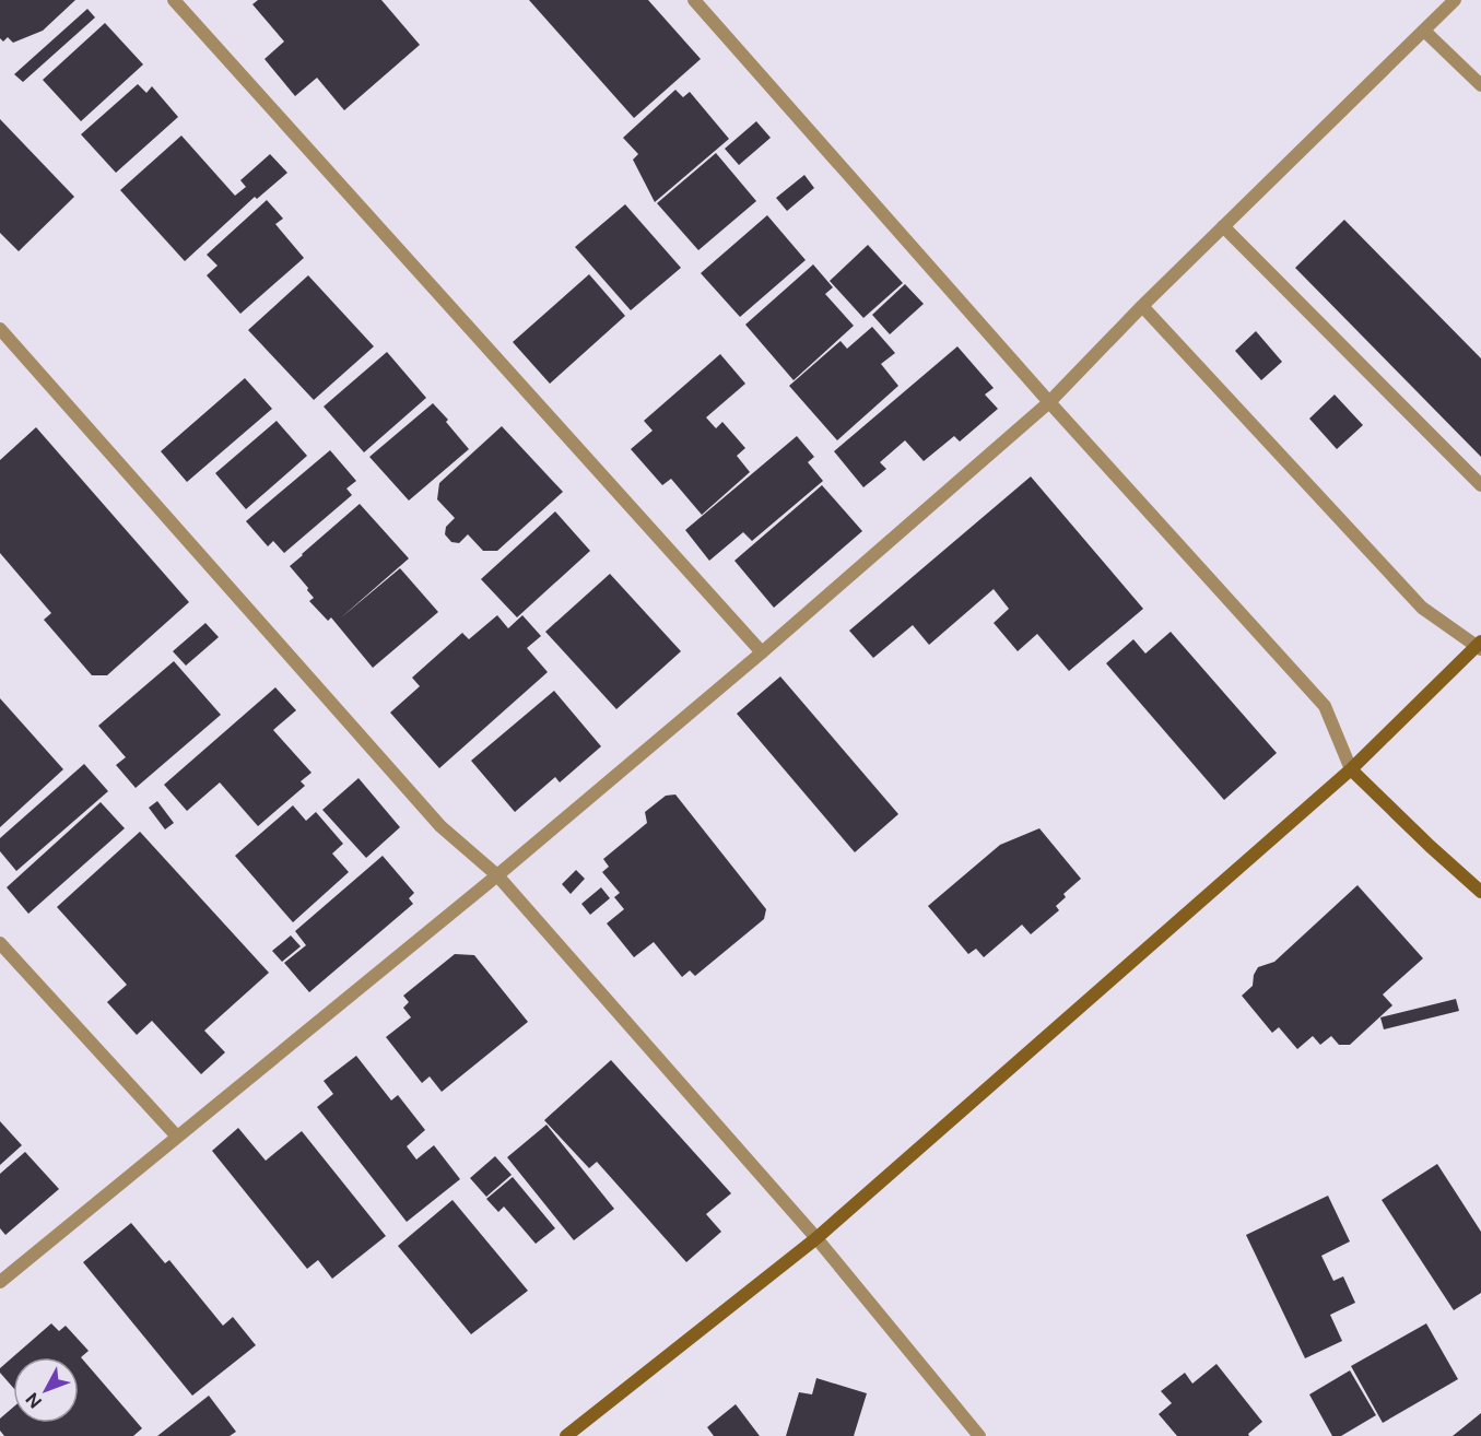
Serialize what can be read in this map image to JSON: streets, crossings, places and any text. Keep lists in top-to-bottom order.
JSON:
{
  "north": "bottom left"
}
